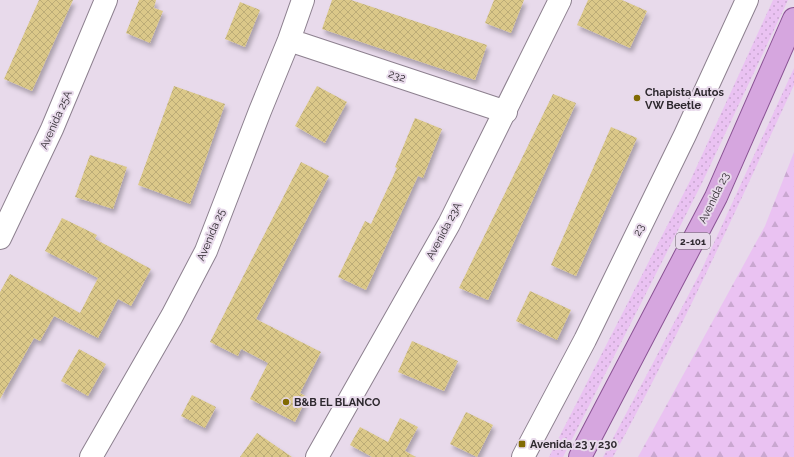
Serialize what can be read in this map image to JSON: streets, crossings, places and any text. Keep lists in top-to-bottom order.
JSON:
{
  "streets": {
    "main road": ["Avenida 23", "2-101"],
    "street": [
      "232",
      "Avenida 25A",
      "23",
      "Avenida 23A",
      "Avenida 25"
    ]
  },
  "crossings": [
    ["232", "Avenida 23A"],
    ["232", "Avenida 25"]
  ],
  "places": {
    "other": ["Chapista Autos VW Beetle", "B&B EL BLANCO"],
    "transit": ["Avenida 23 y 230"]
  }
}
